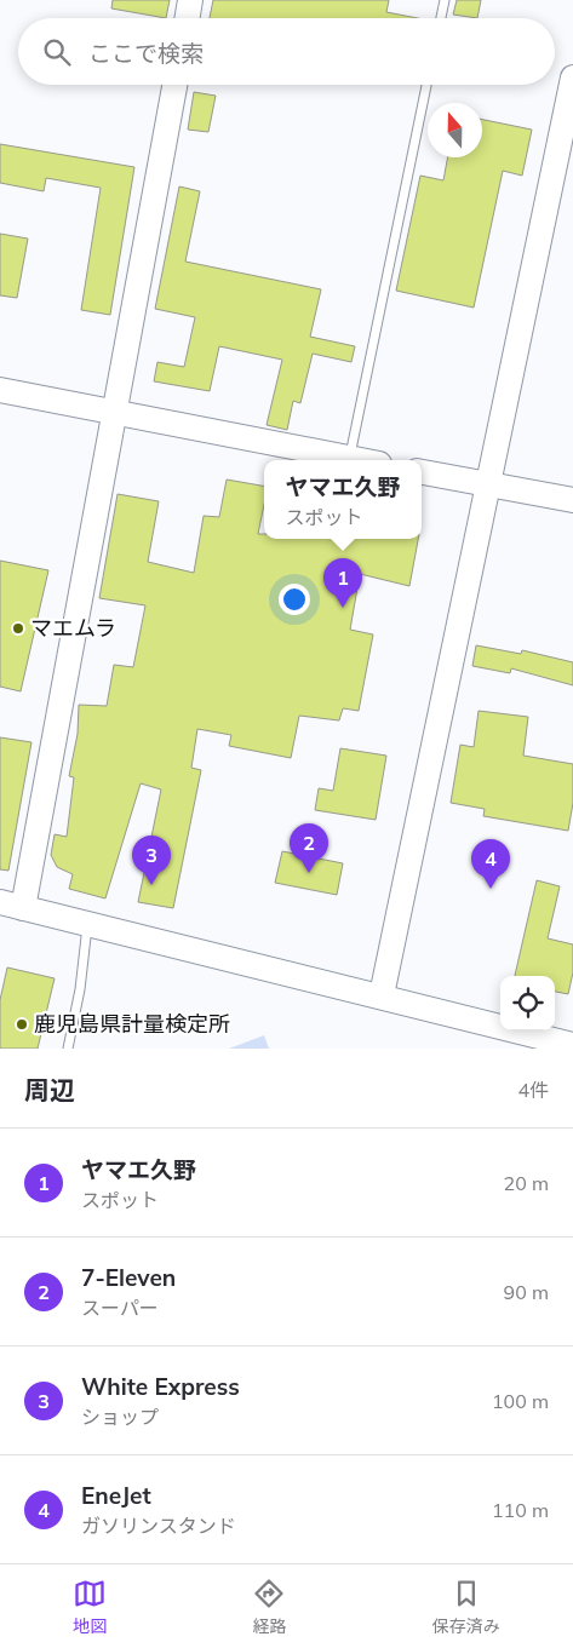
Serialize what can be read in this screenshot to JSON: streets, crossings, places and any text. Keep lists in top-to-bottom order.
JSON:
{
  "places": ["マエムラ", "鹿児島県計量検定所"],
  "north": "top",
  "page": {
    "search": "ここで検索",
    "popup": ["ヤマエ久野", "スポット"],
    "pins": [
      "1",
      "2",
      "3",
      "4"
    ],
    "heading": ["周辺", "4件"],
    "list": [
      {
        "mark": "1",
        "name": "ヤマエ久野",
        "note": "スポット",
        "value": "20 m"
      },
      {
        "mark": "2",
        "name": "7-Eleven",
        "note": "スーパー",
        "value": "90 m"
      },
      {
        "mark": "3",
        "name": "White Express",
        "note": "ショップ",
        "value": "100 m"
      },
      {
        "mark": "4",
        "name": "EneJet",
        "note": "ガソリンスタンド",
        "value": "110 m"
      }
    ],
    "nav": ["地図", "経路", "保存済み"]
  }
}
